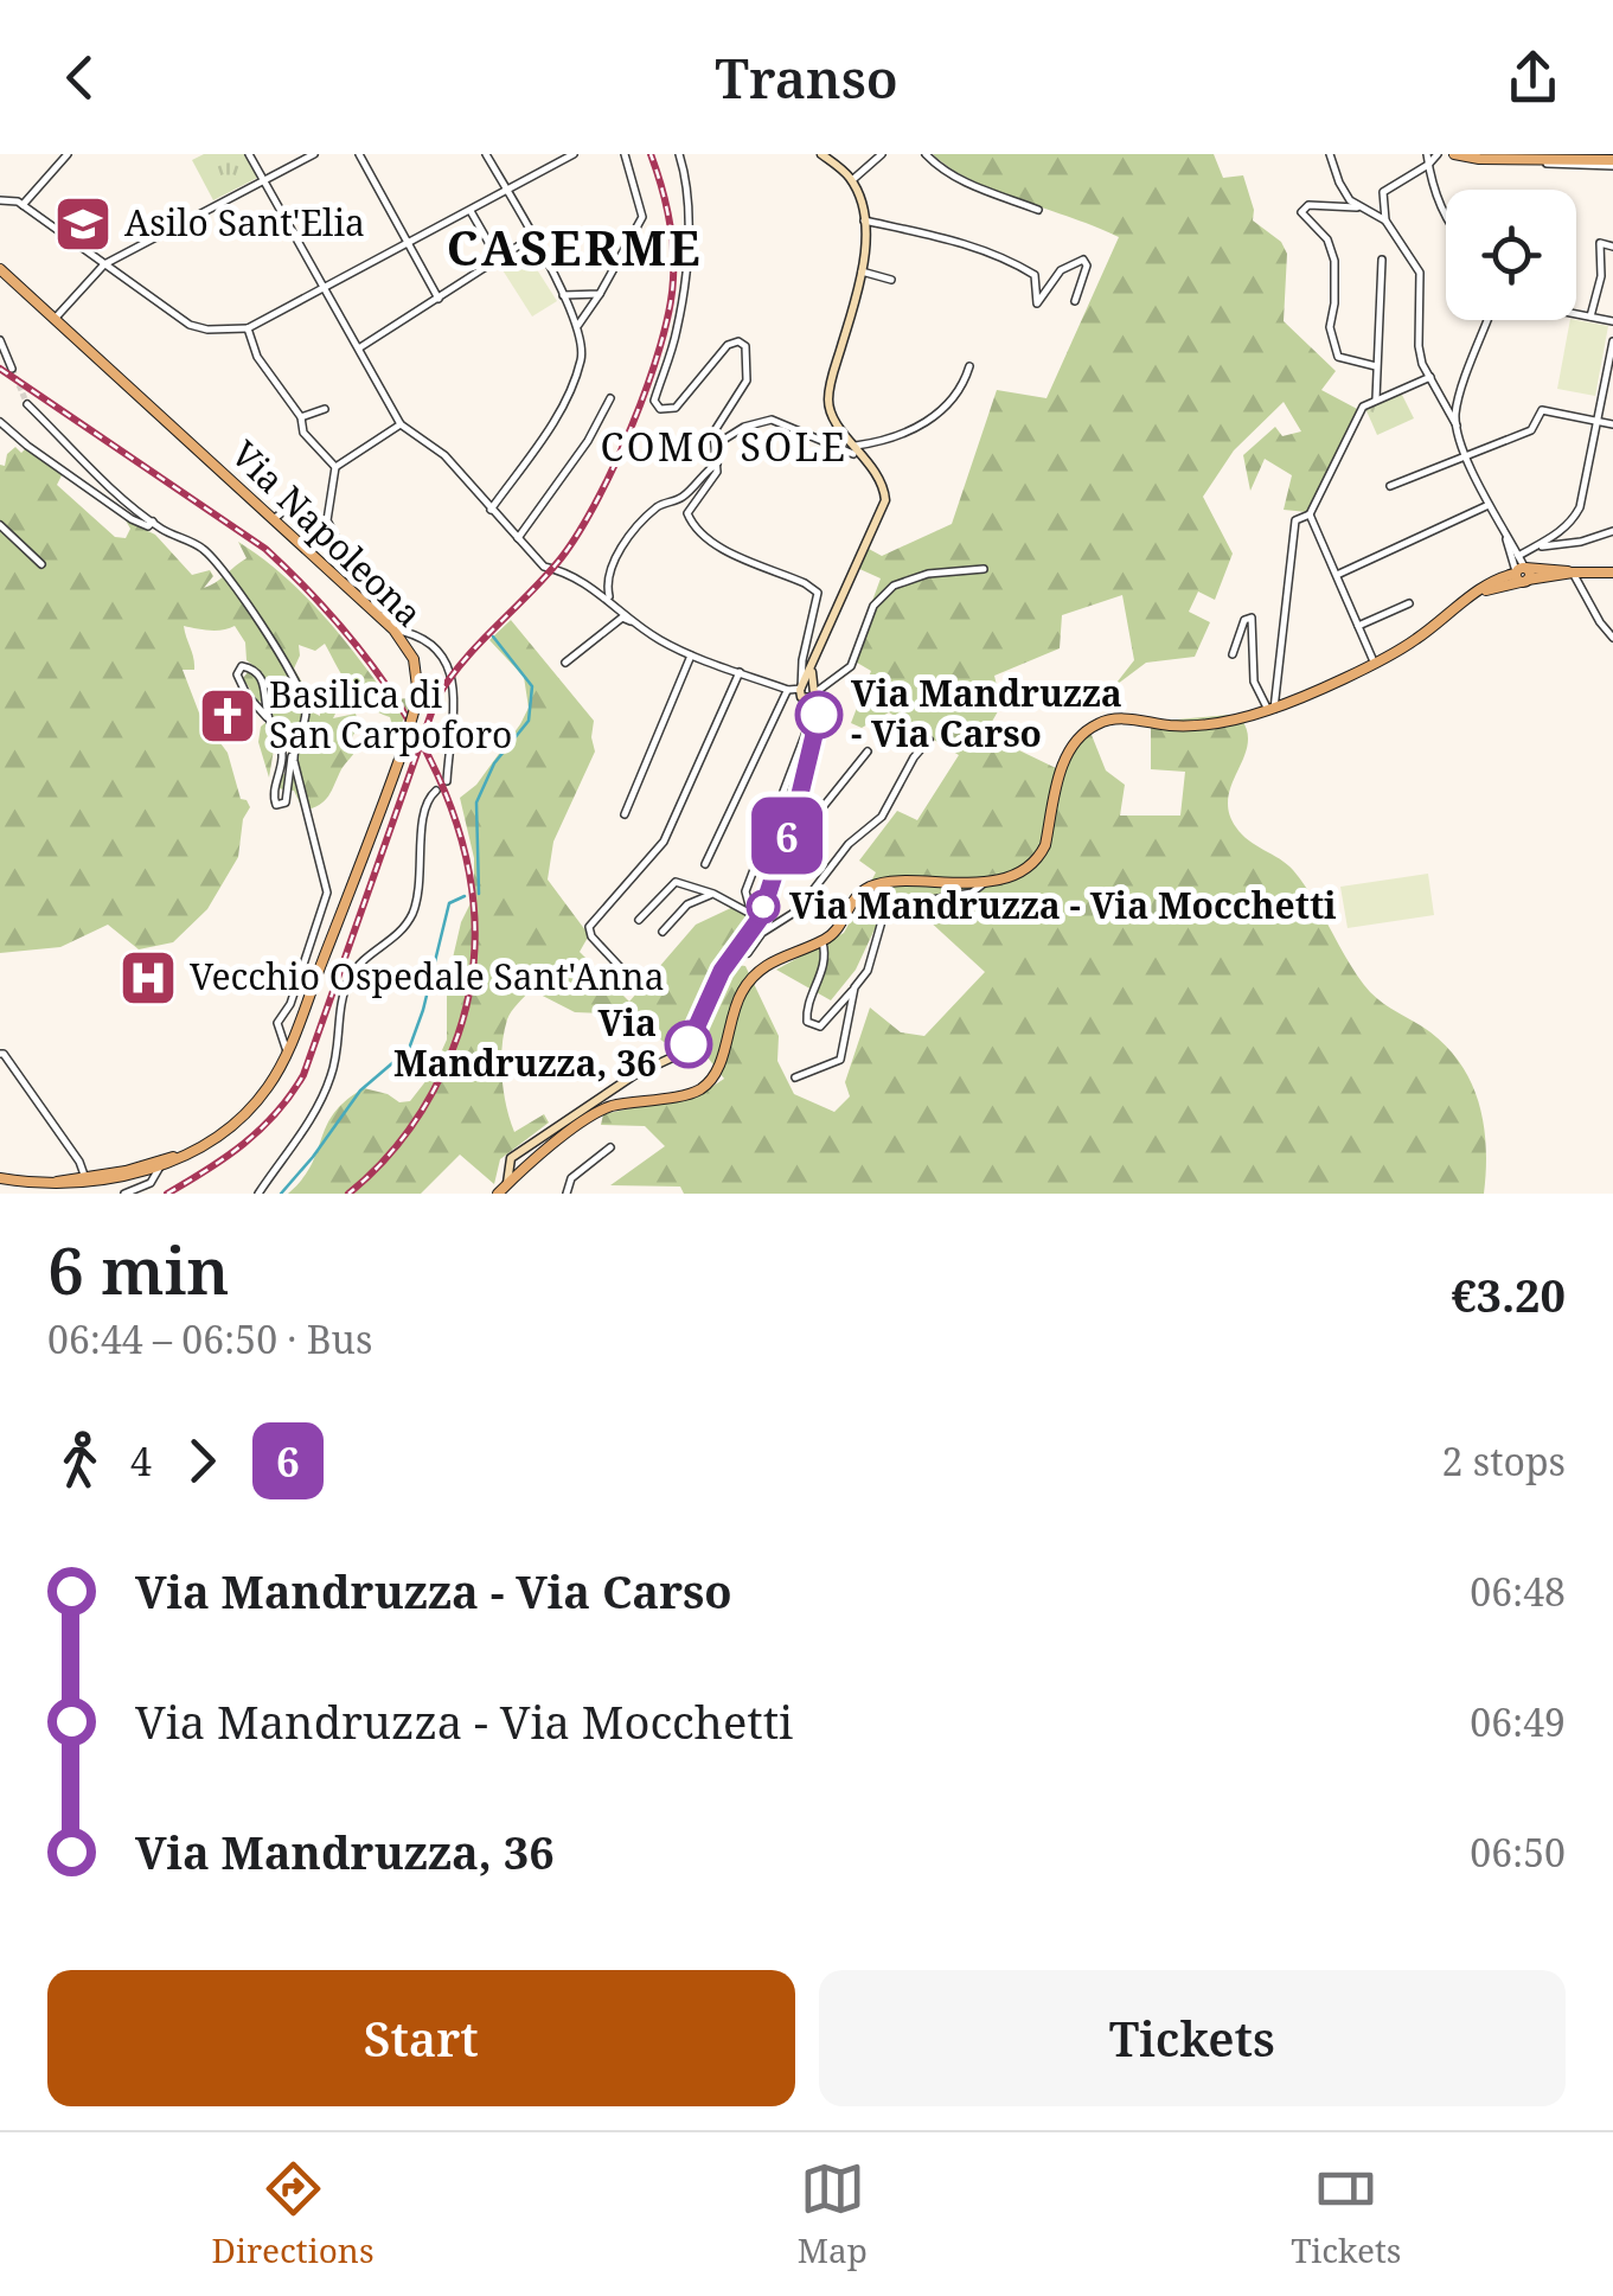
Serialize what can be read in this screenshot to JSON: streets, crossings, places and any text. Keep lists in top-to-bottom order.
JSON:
{
  "streets": {
    "main road": ["Via Napoleona"]
  },
  "districts": ["CASERME", "COMO SOLE"],
  "places": {
    "school or university": ["Asilo Sant'Elia"],
    "other": ["Via Mandruzza - Via Carso", "Via Mandruzza - Via Mocchetti", "Via Mandruzza, 36"],
    "church": ["Basilica di San Carpoforo"],
    "hospital": ["Vecchio Ospedale Sant'Anna"]
  },
  "lines": ["bus line 6"],
  "page": {
    "header": "Transo",
    "on_map": "6",
    "heading": ["6 min", "06:44 – 06:50 · Bus", "€3.20"],
    "legs": ["4", "6", "2 stops"],
    "list": [
      {
        "name": "Via Mandruzza - Via Carso",
        "value": "06:48"
      },
      {
        "name": "Via Mandruzza - Via Mocchetti",
        "value": "06:49"
      },
      {
        "name": "Via Mandruzza, 36",
        "value": "06:50"
      }
    ],
    "buttons": ["Start", "Tickets"],
    "tabs": ["Directions", "Map", "Tickets"]
  }
}
